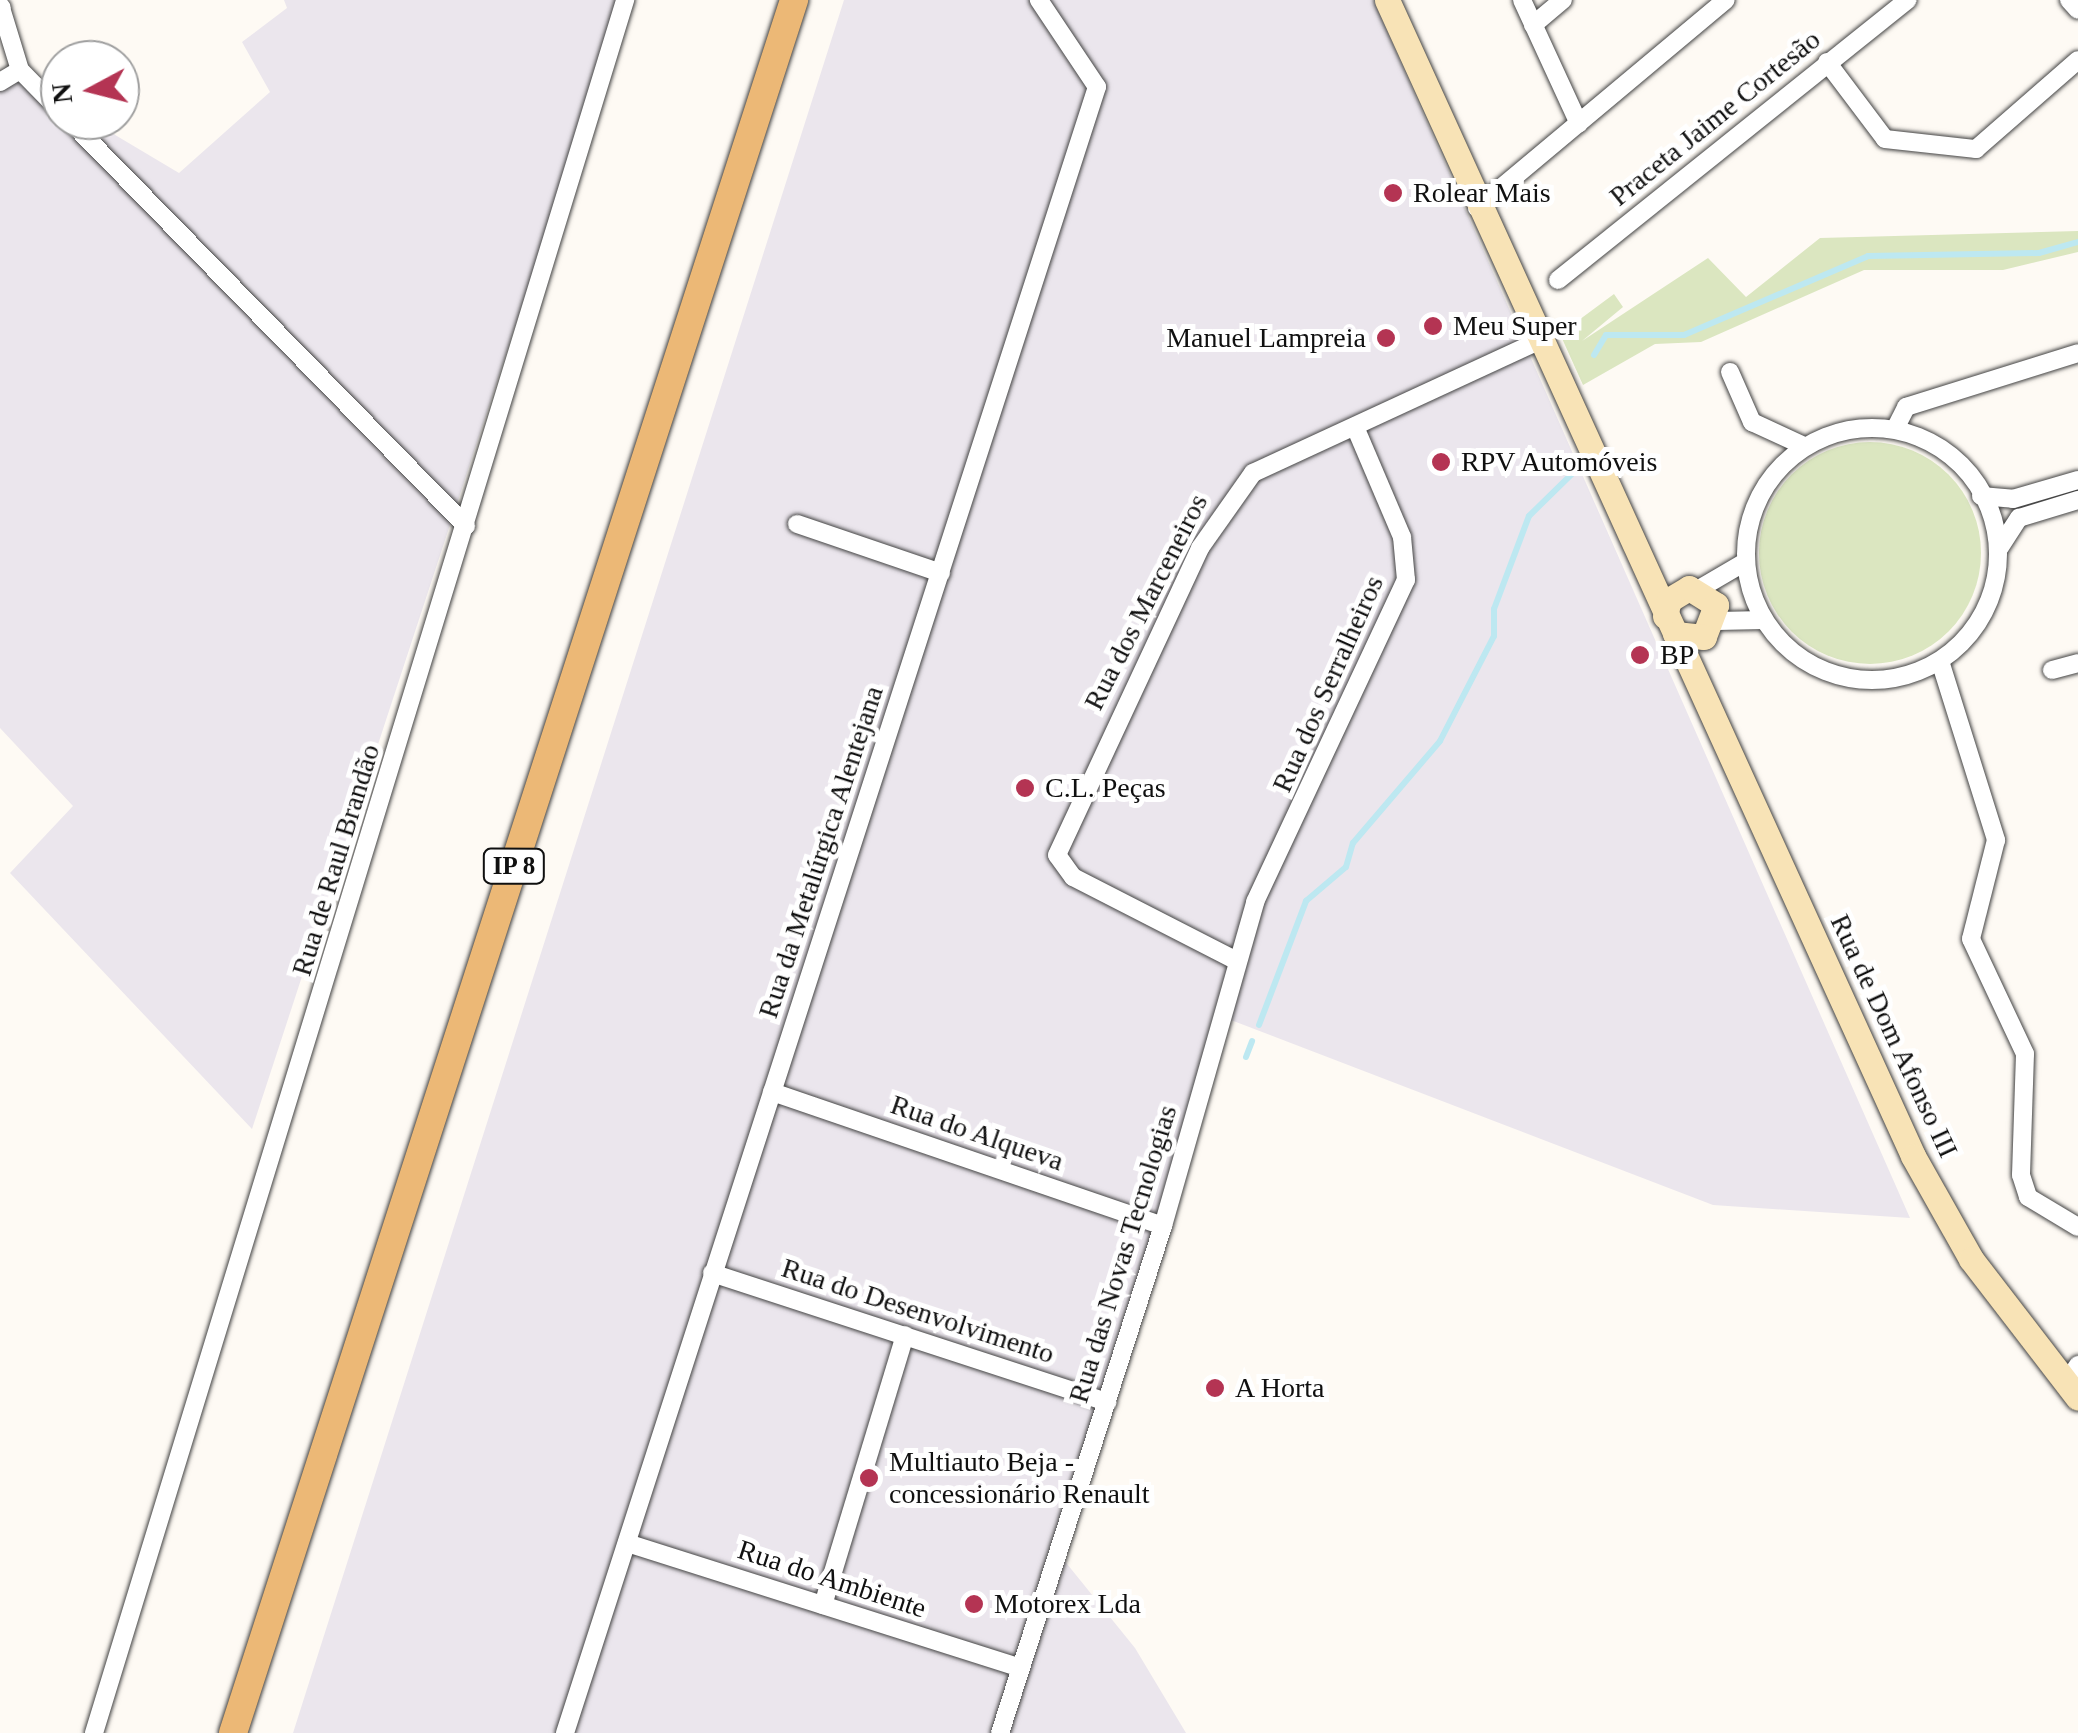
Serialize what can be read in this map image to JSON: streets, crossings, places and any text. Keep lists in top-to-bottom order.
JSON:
{
  "streets": {
    "main road": ["IP 8", "Rua de Dom Afonso III"],
    "street": [
      "Praceta Jaime Cortesão",
      "Rua dos Marceneiros",
      "Rua dos Serralheiros",
      "Rua da Metalúrgica Alentejana",
      "Rua de Raul Brandão",
      "Rua do Alqueva",
      "Rua das Novas Tecnologias",
      "Rua do Desenvolvimento",
      "Rua do Ambiente"
    ]
  },
  "crossings": [
    ["Rua dos Marceneiros", "Rua dos Serralheiros"],
    ["Rua dos Marceneiros", "Rua de Dom Afonso III"],
    ["Rua dos Marceneiros", "Rua das Novas Tecnologias"],
    ["Rua dos Serralheiros", "Rua das Novas Tecnologias"],
    ["Rua da Metalúrgica Alentejana", "Rua do Alqueva"],
    ["Rua da Metalúrgica Alentejana", "Rua do Desenvolvimento"],
    ["Rua da Metalúrgica Alentejana", "Rua do Ambiente"],
    ["Rua do Alqueva", "Rua das Novas Tecnologias"],
    ["Rua das Novas Tecnologias", "Rua do Desenvolvimento"],
    ["Rua das Novas Tecnologias", "Rua do Ambiente"]
  ],
  "places": [
    "Rolear Mais",
    "Meu Super",
    "Manuel Lampreia",
    "RPV Automóveis",
    "BP",
    "C.L. Peças",
    "A Horta",
    "Multiauto Beja - concessionário Renault",
    "Motorex Lda"
  ],
  "north": "left"
}
